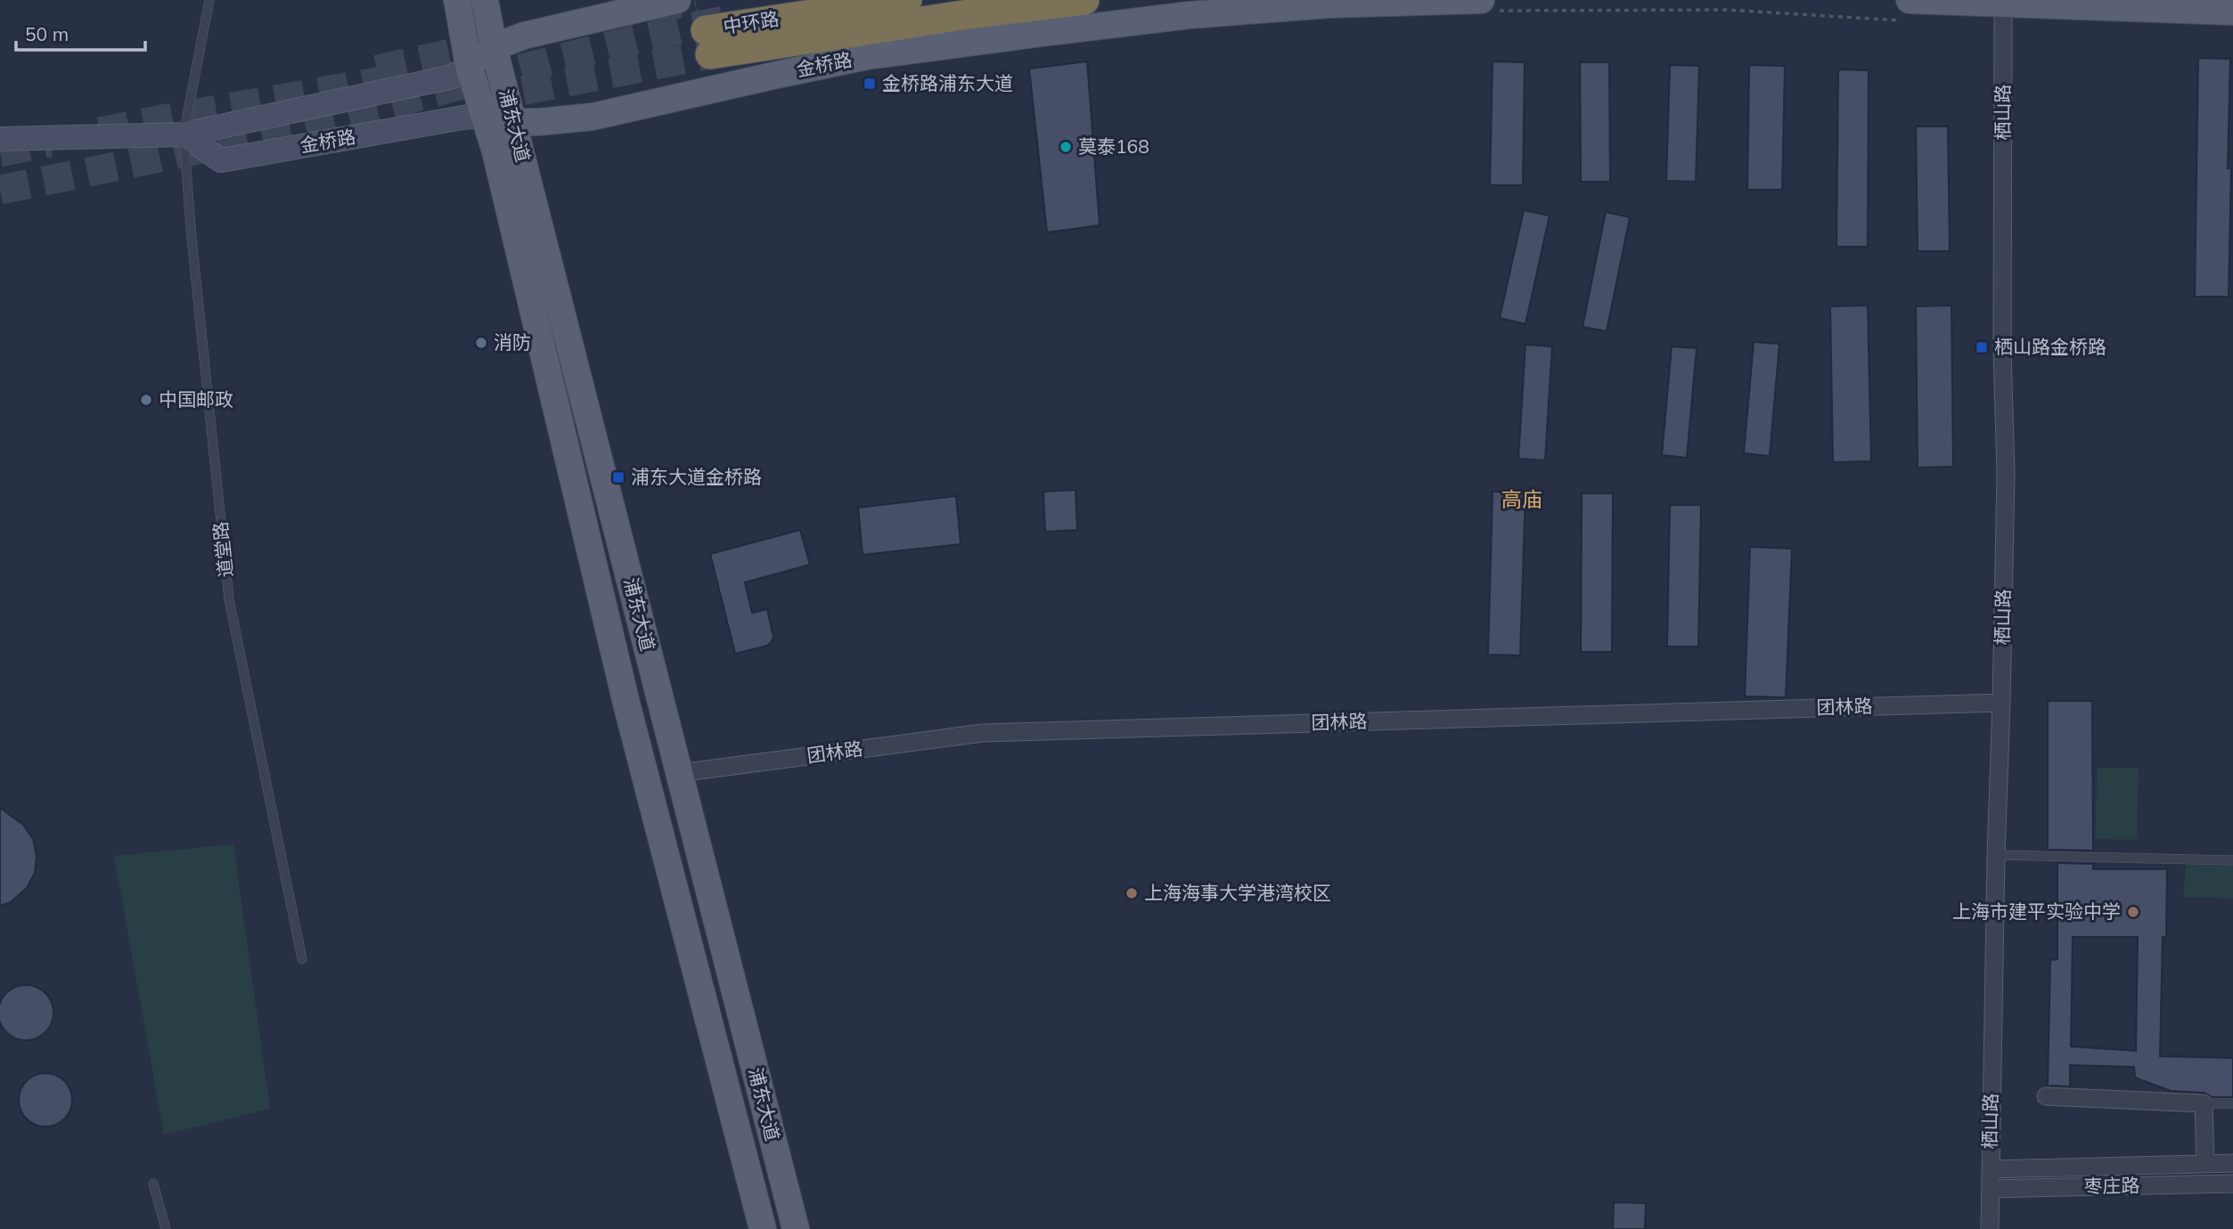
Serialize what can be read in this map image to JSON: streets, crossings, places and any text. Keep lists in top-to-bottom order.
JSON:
{
  "streets": {
    "highway": ["中环路"],
    "main road": ["金桥路", "浦东大道"],
    "street": ["栖山路", "团林路", "枣庄路"],
    "lane": ["道堂路"]
  },
  "crossings": [
    ["金桥路", "浦东大道"],
    ["金桥路", "道堂路"],
    ["栖山路", "团林路"],
    ["栖山路", "枣庄路"],
    ["浦东大道", "团林路"]
  ],
  "districts": ["高庙"],
  "places": {
    "transit": ["金桥路浦东大道", "栖山路金桥路", "浦东大道金桥路"],
    "other": [
      "莫泰168",
      "消防",
      "中国邮政",
      "上海海事大学港湾校区",
      "上海市建平实验中学"
    ]
  },
  "scale_bar": "50 m"
}
